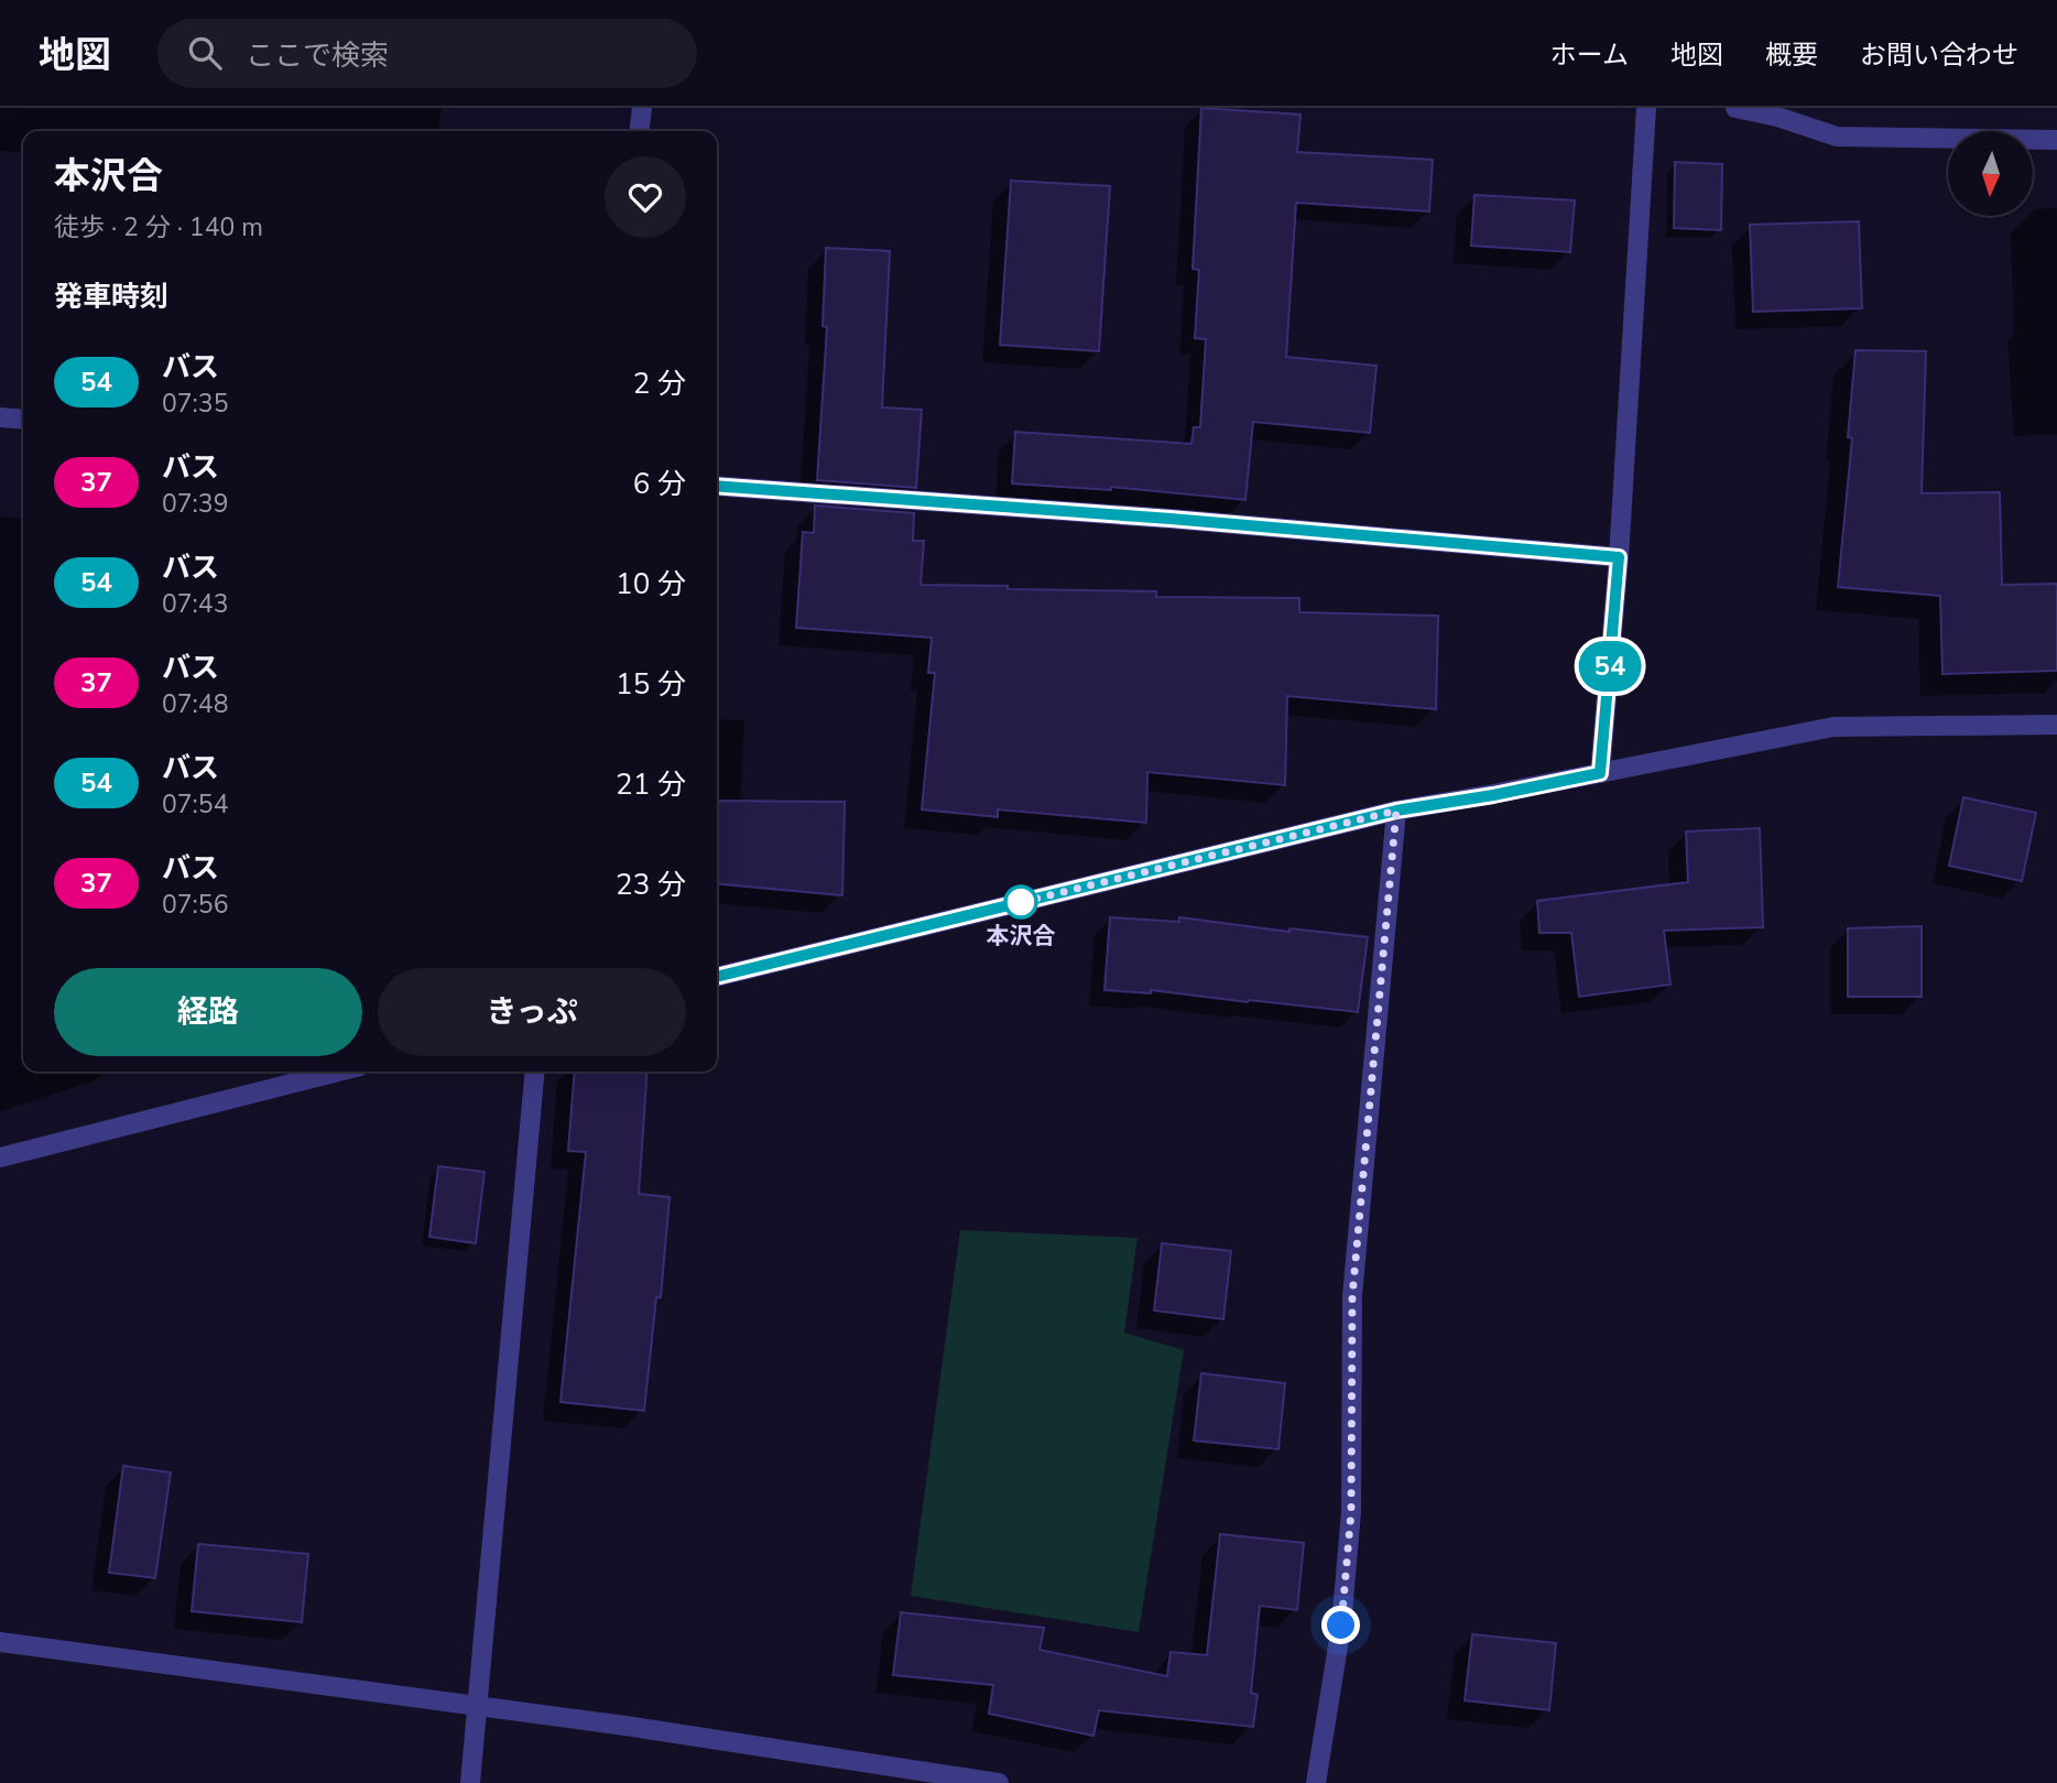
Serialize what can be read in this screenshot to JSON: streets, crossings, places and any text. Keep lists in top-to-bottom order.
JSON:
{
  "places": ["本沢合"],
  "lines": ["bus line 54"],
  "north": "bottom",
  "page": {
    "header": "地図",
    "search": "ここで検索",
    "nav": [
      "ホーム",
      "地図",
      "概要",
      "お問い合わせ"
    ],
    "on_map": "54",
    "heading": [
      ["本沢合", "徒歩 · 2 分 · 140 m"],
      "発車時刻"
    ],
    "list": [
      {
        "mark": "54",
        "name": "バス",
        "note": "07:35",
        "value": "2 分"
      },
      {
        "mark": "37",
        "name": "バス",
        "note": "07:39",
        "value": "6 分"
      },
      {
        "mark": "54",
        "name": "バス",
        "note": "07:43",
        "value": "10 分"
      },
      {
        "mark": "37",
        "name": "バス",
        "note": "07:48",
        "value": "15 分"
      },
      {
        "mark": "54",
        "name": "バス",
        "note": "07:54",
        "value": "21 分"
      },
      {
        "mark": "37",
        "name": "バス",
        "note": "07:56",
        "value": "23 分"
      }
    ],
    "buttons": ["経路", "きっぷ"]
  }
}
